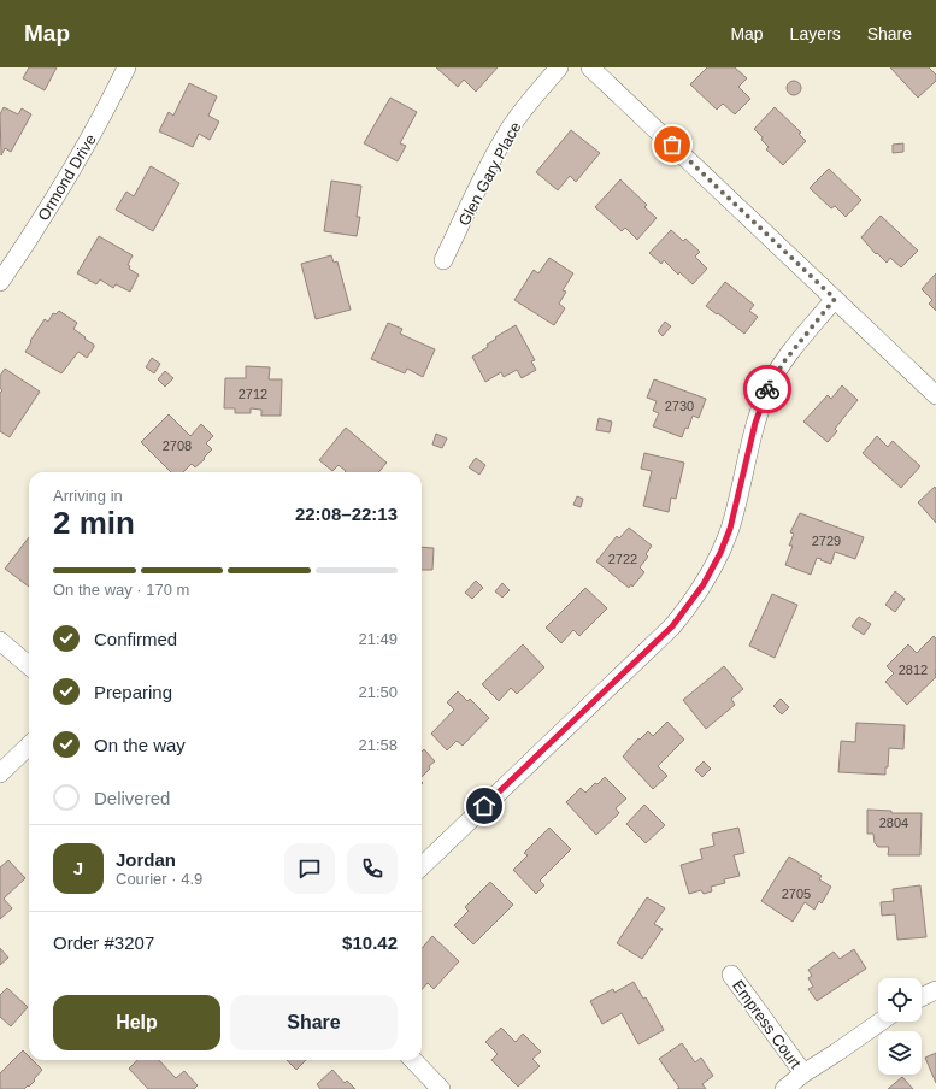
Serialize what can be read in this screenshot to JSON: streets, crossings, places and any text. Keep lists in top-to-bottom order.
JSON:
{
  "streets": {
    "street": ["Glen Gary Place", "Ormond Drive", "Empress Court"]
  },
  "house_numbers": [
    "2712",
    "2730",
    "2708",
    "2729",
    "2722",
    "2812",
    "2804",
    "2705"
  ],
  "page": {
    "header": "Map",
    "nav": ["Map", "Layers", "Share"],
    "heading": ["2 min", "Arriving in", "22:08–22:13"],
    "panel": [
      "Jordan",
      "Courier · 4.9",
      "Order #3207",
      "$10.42"
    ],
    "bar": "On the way · 170 m",
    "list": [
      ["Confirmed", "21:49"],
      ["Preparing", "21:50"],
      ["On the way", "21:58"],
      "Delivered"
    ],
    "round": "J",
    "buttons": ["Help", "Share"]
  }
}
